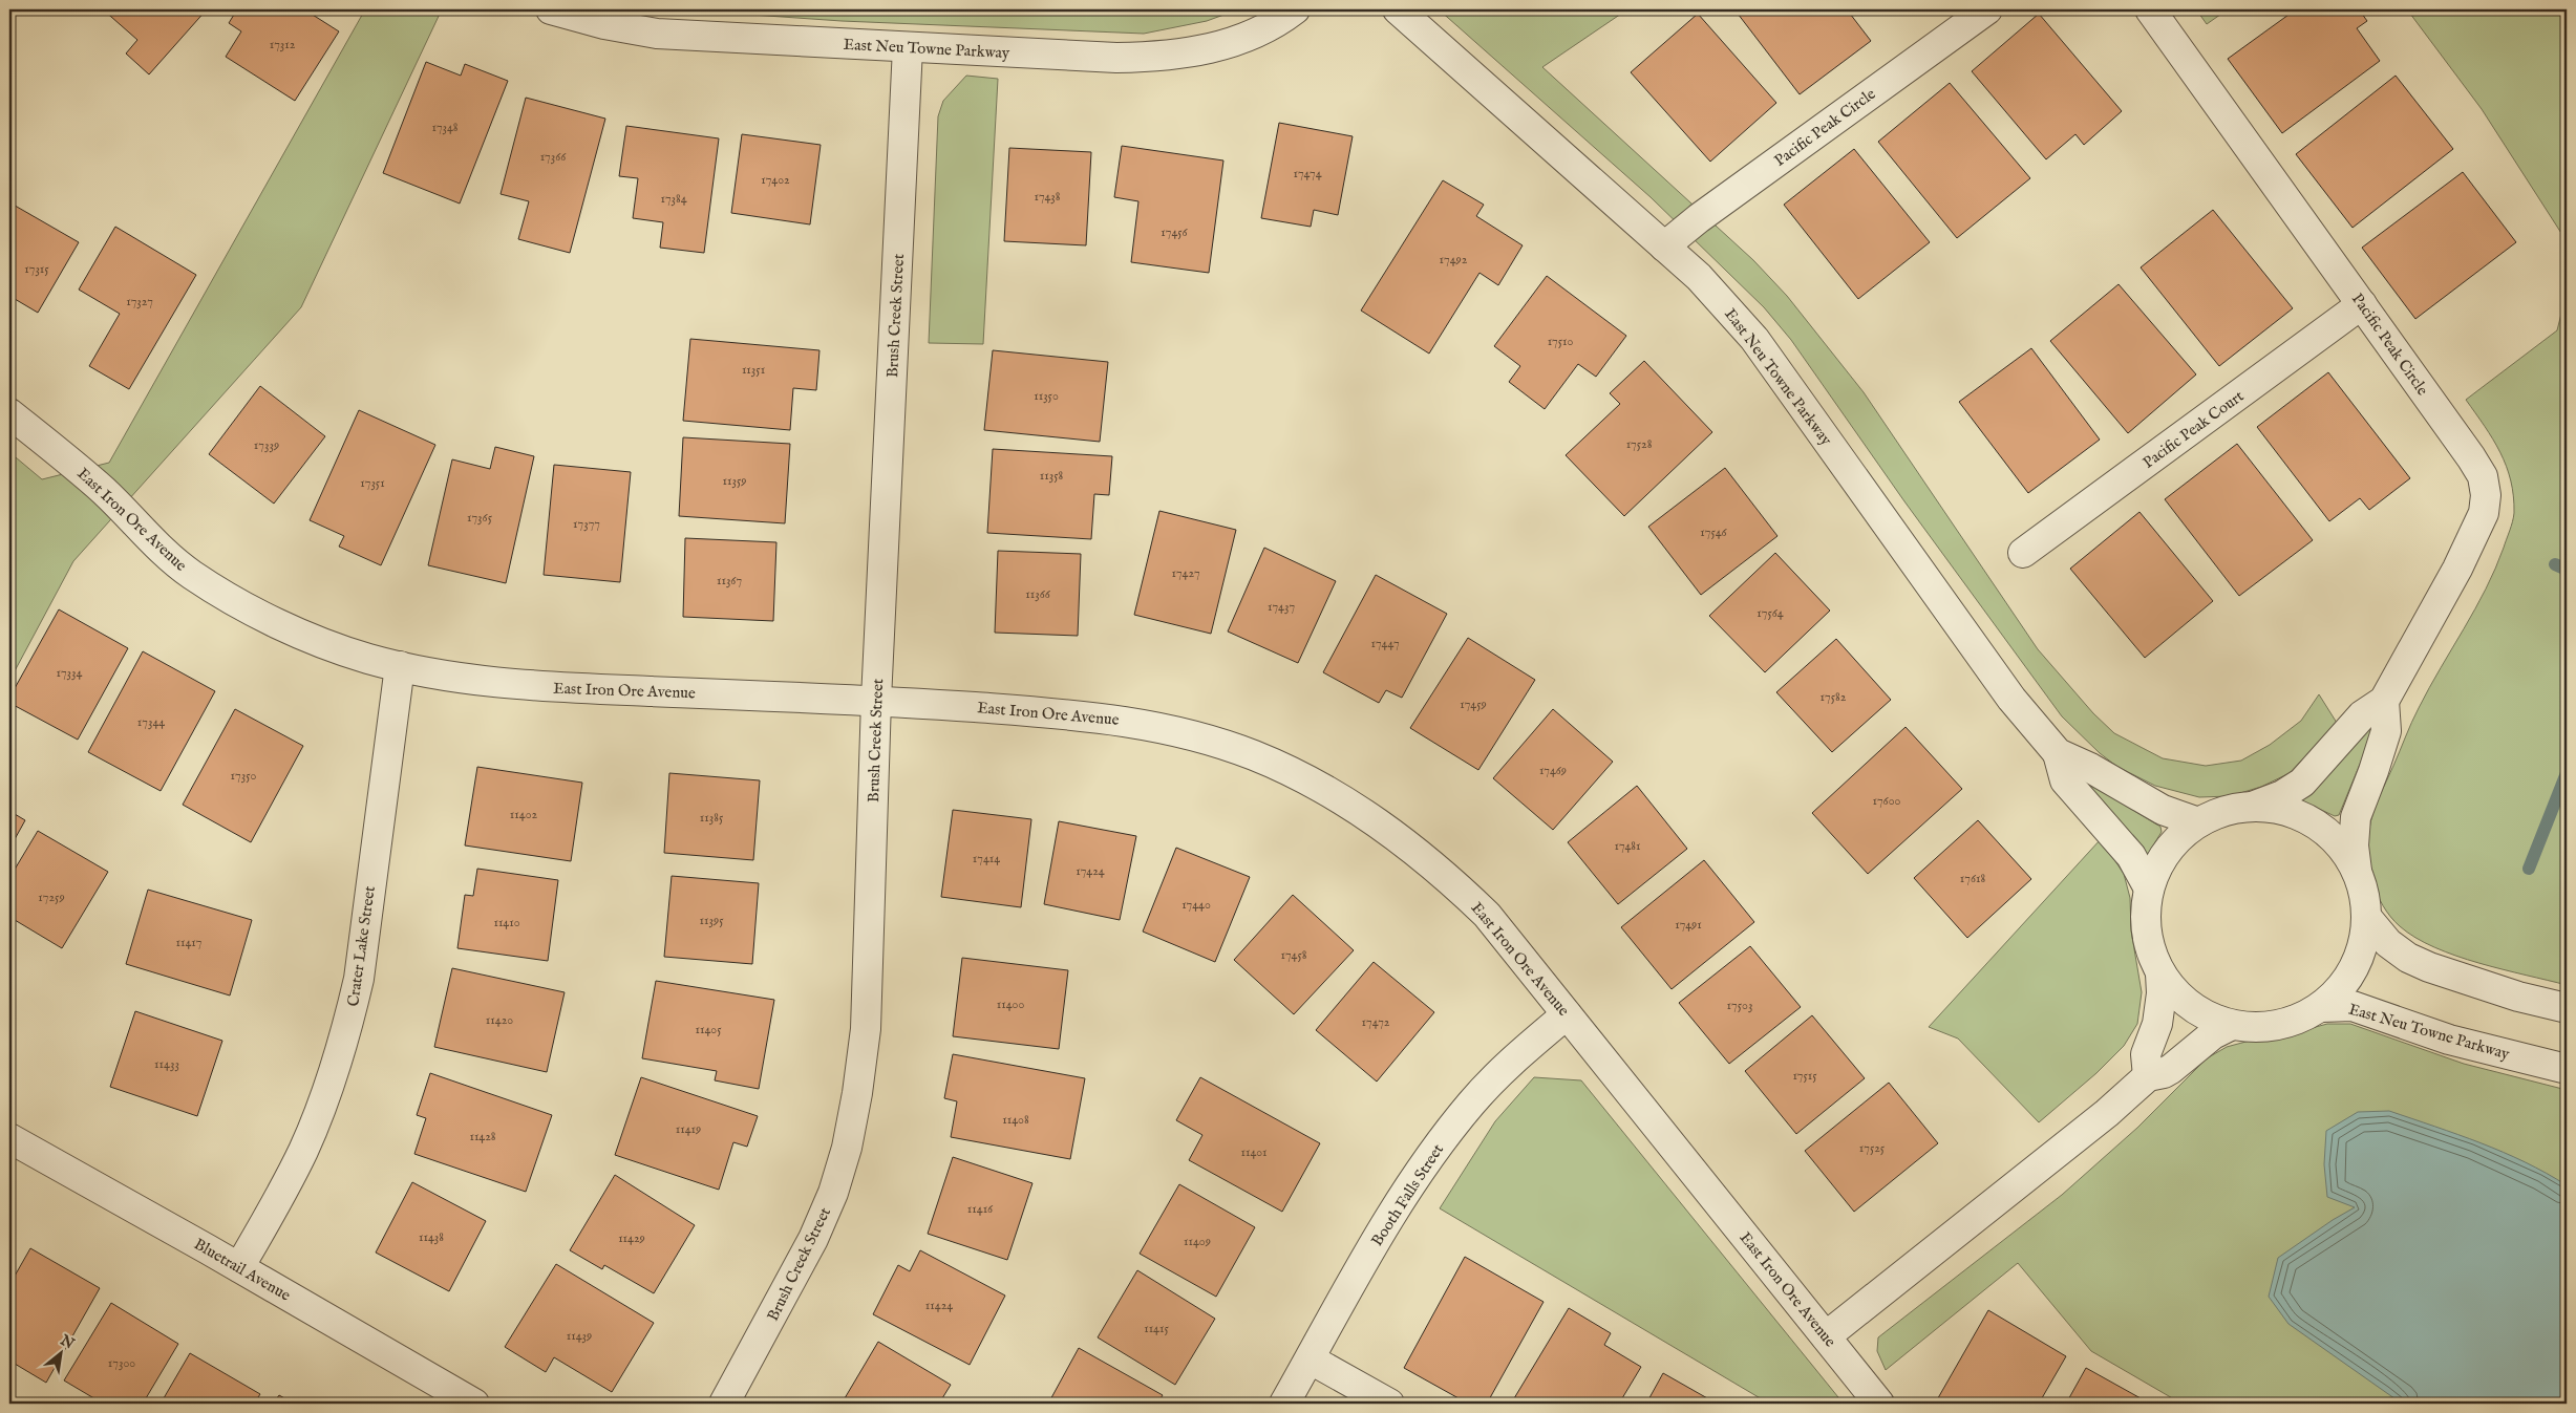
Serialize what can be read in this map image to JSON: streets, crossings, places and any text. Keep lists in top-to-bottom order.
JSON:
{
  "streets": {
    "street": [
      "East Neu Towne Parkway",
      "Pacific Peak Circle",
      "Brush Creek Street",
      "Pacific Peak Court",
      "East Iron Ore Avenue",
      "Crater Lake Street",
      "Booth Falls Street",
      "Bluetrail Avenue"
    ]
  },
  "crossings": [
    ["East Neu Towne Parkway", "Pacific Peak Circle"],
    ["East Neu Towne Parkway", "Brush Creek Street"],
    ["Pacific Peak Circle", "Pacific Peak Court"],
    ["Brush Creek Street", "East Iron Ore Avenue"],
    ["East Iron Ore Avenue", "Crater Lake Street"],
    ["East Iron Ore Avenue", "Booth Falls Street"],
    ["Crater Lake Street", "Bluetrail Avenue"]
  ],
  "house_numbers": [
    "17312",
    "17348",
    "17366",
    "17474",
    "17402",
    "17438",
    "17384",
    "17456",
    "17492",
    "17315",
    "17327",
    "17510",
    "11351",
    "11350",
    "17528",
    "17339",
    "11358",
    "11359",
    "17351",
    "17365",
    "17377",
    "17546",
    "17427",
    "11367",
    "11366",
    "17437",
    "17564",
    "17447",
    "17334",
    "17582",
    "17459",
    "17344",
    "17469",
    "17350",
    "17600",
    "11402",
    "11385",
    "17481",
    "17414",
    "17424",
    "17618",
    "17259",
    "17440",
    "11395",
    "11410",
    "17491",
    "11417",
    "17458",
    "11400",
    "17503",
    "11420",
    "17472",
    "11405",
    "11433",
    "17515",
    "11408",
    "11419",
    "11428",
    "17525",
    "11401",
    "11416",
    "11438",
    "11429",
    "11409",
    "11424",
    "11415",
    "11439",
    "17300"
  ],
  "north": "top right"
}
